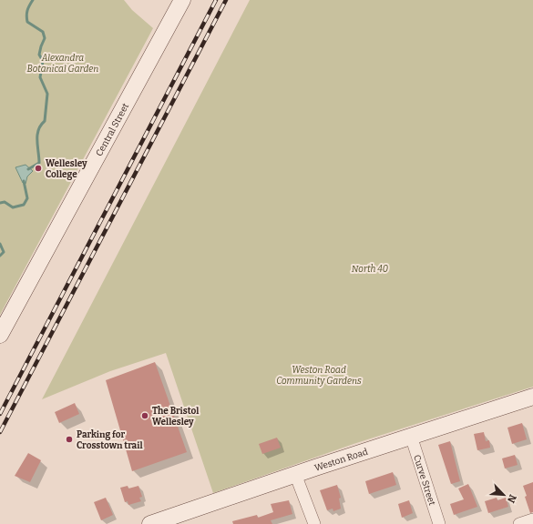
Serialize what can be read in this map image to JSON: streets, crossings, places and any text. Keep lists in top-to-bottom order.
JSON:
{
  "streets": {
    "main road": ["Central Street", "Weston Road"],
    "street": ["Curve Street"]
  },
  "crossings": [
    ["Weston Road", "Curve Street"]
  ],
  "parks": ["Alexandra Botanical Garden", "North 40", "Weston Road Community Gardens"],
  "places": ["Wellesley College", "The Bristol Wellesley", "Parking for Crosstown trail"],
  "north": "bottom right"
}
